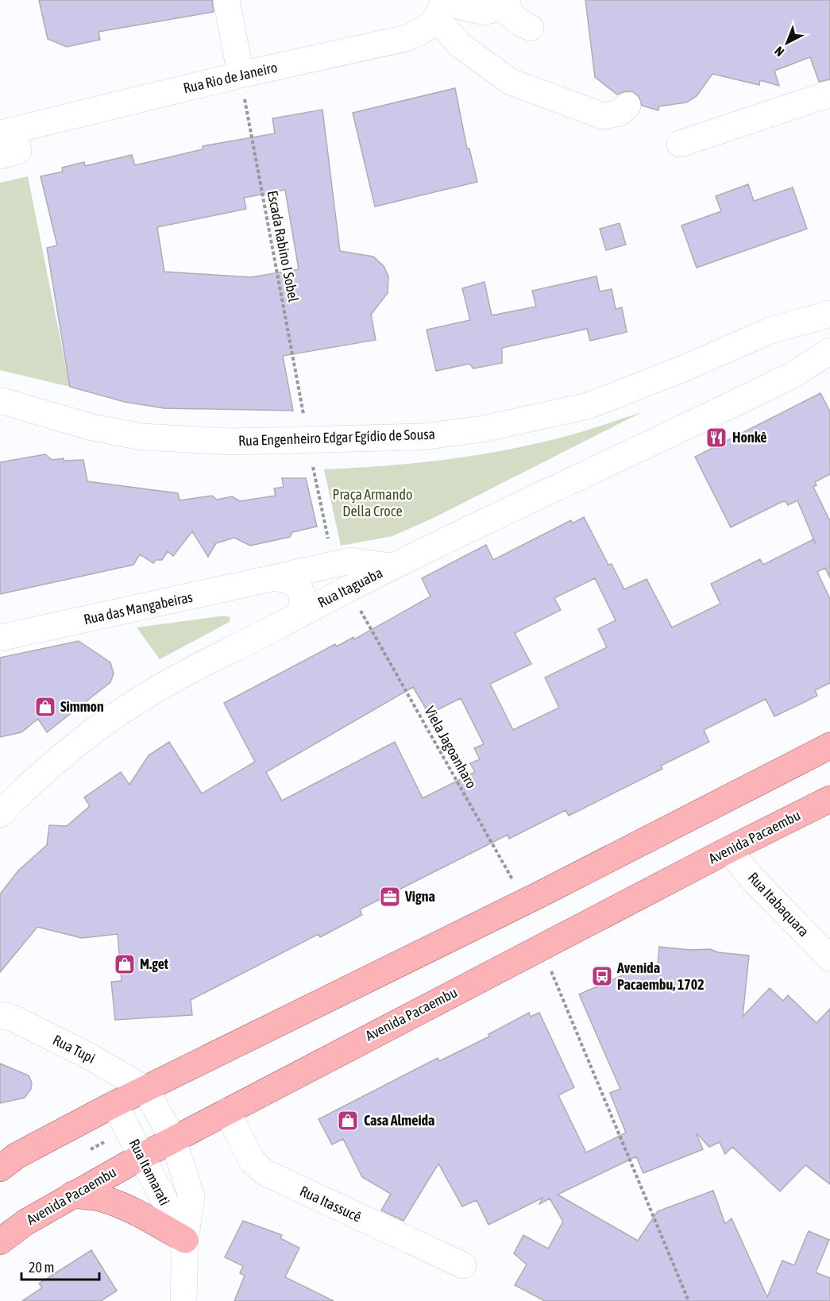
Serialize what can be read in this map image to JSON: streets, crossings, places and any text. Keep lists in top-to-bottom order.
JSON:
{
  "streets": {
    "main road": ["Avenida Pacaembu"],
    "street": [
      "Rua Rio de Janeiro",
      "Rua Engenheiro Edgar Egídio de Sousa",
      "Rua Itaguaba",
      "Rua das Mangabeiras",
      "Rua Itabaquara",
      "Rua Tupi",
      "Rua Itamarati",
      "Rua Itassucê"
    ],
    "path": ["Escada Rabino I Sobel", "Viela Jagoanharo"]
  },
  "crossings": [
    ["Rua Rio de Janeiro", "Escada Rabino I Sobel"],
    ["Rua Itaguaba", "Rua das Mangabeiras"],
    ["Avenida Pacaembu", "Rua Itabaquara"],
    ["Avenida Pacaembu", "Rua Itamarati"],
    ["Avenida Pacaembu", "Rua Itassucê"],
    ["Rua Tupi", "Rua Itamarati"]
  ],
  "parks": ["Praça Armando Della Croce"],
  "places": {
    "restaurant": ["Honkê"],
    "shop": ["Simmon", "M.get", "Casa Almeida"],
    "office": ["Vigna"],
    "bus stop": ["Avenida Pacaembu, 1702"]
  },
  "scale_bar": "20 m",
  "north": "bottom left"
}
